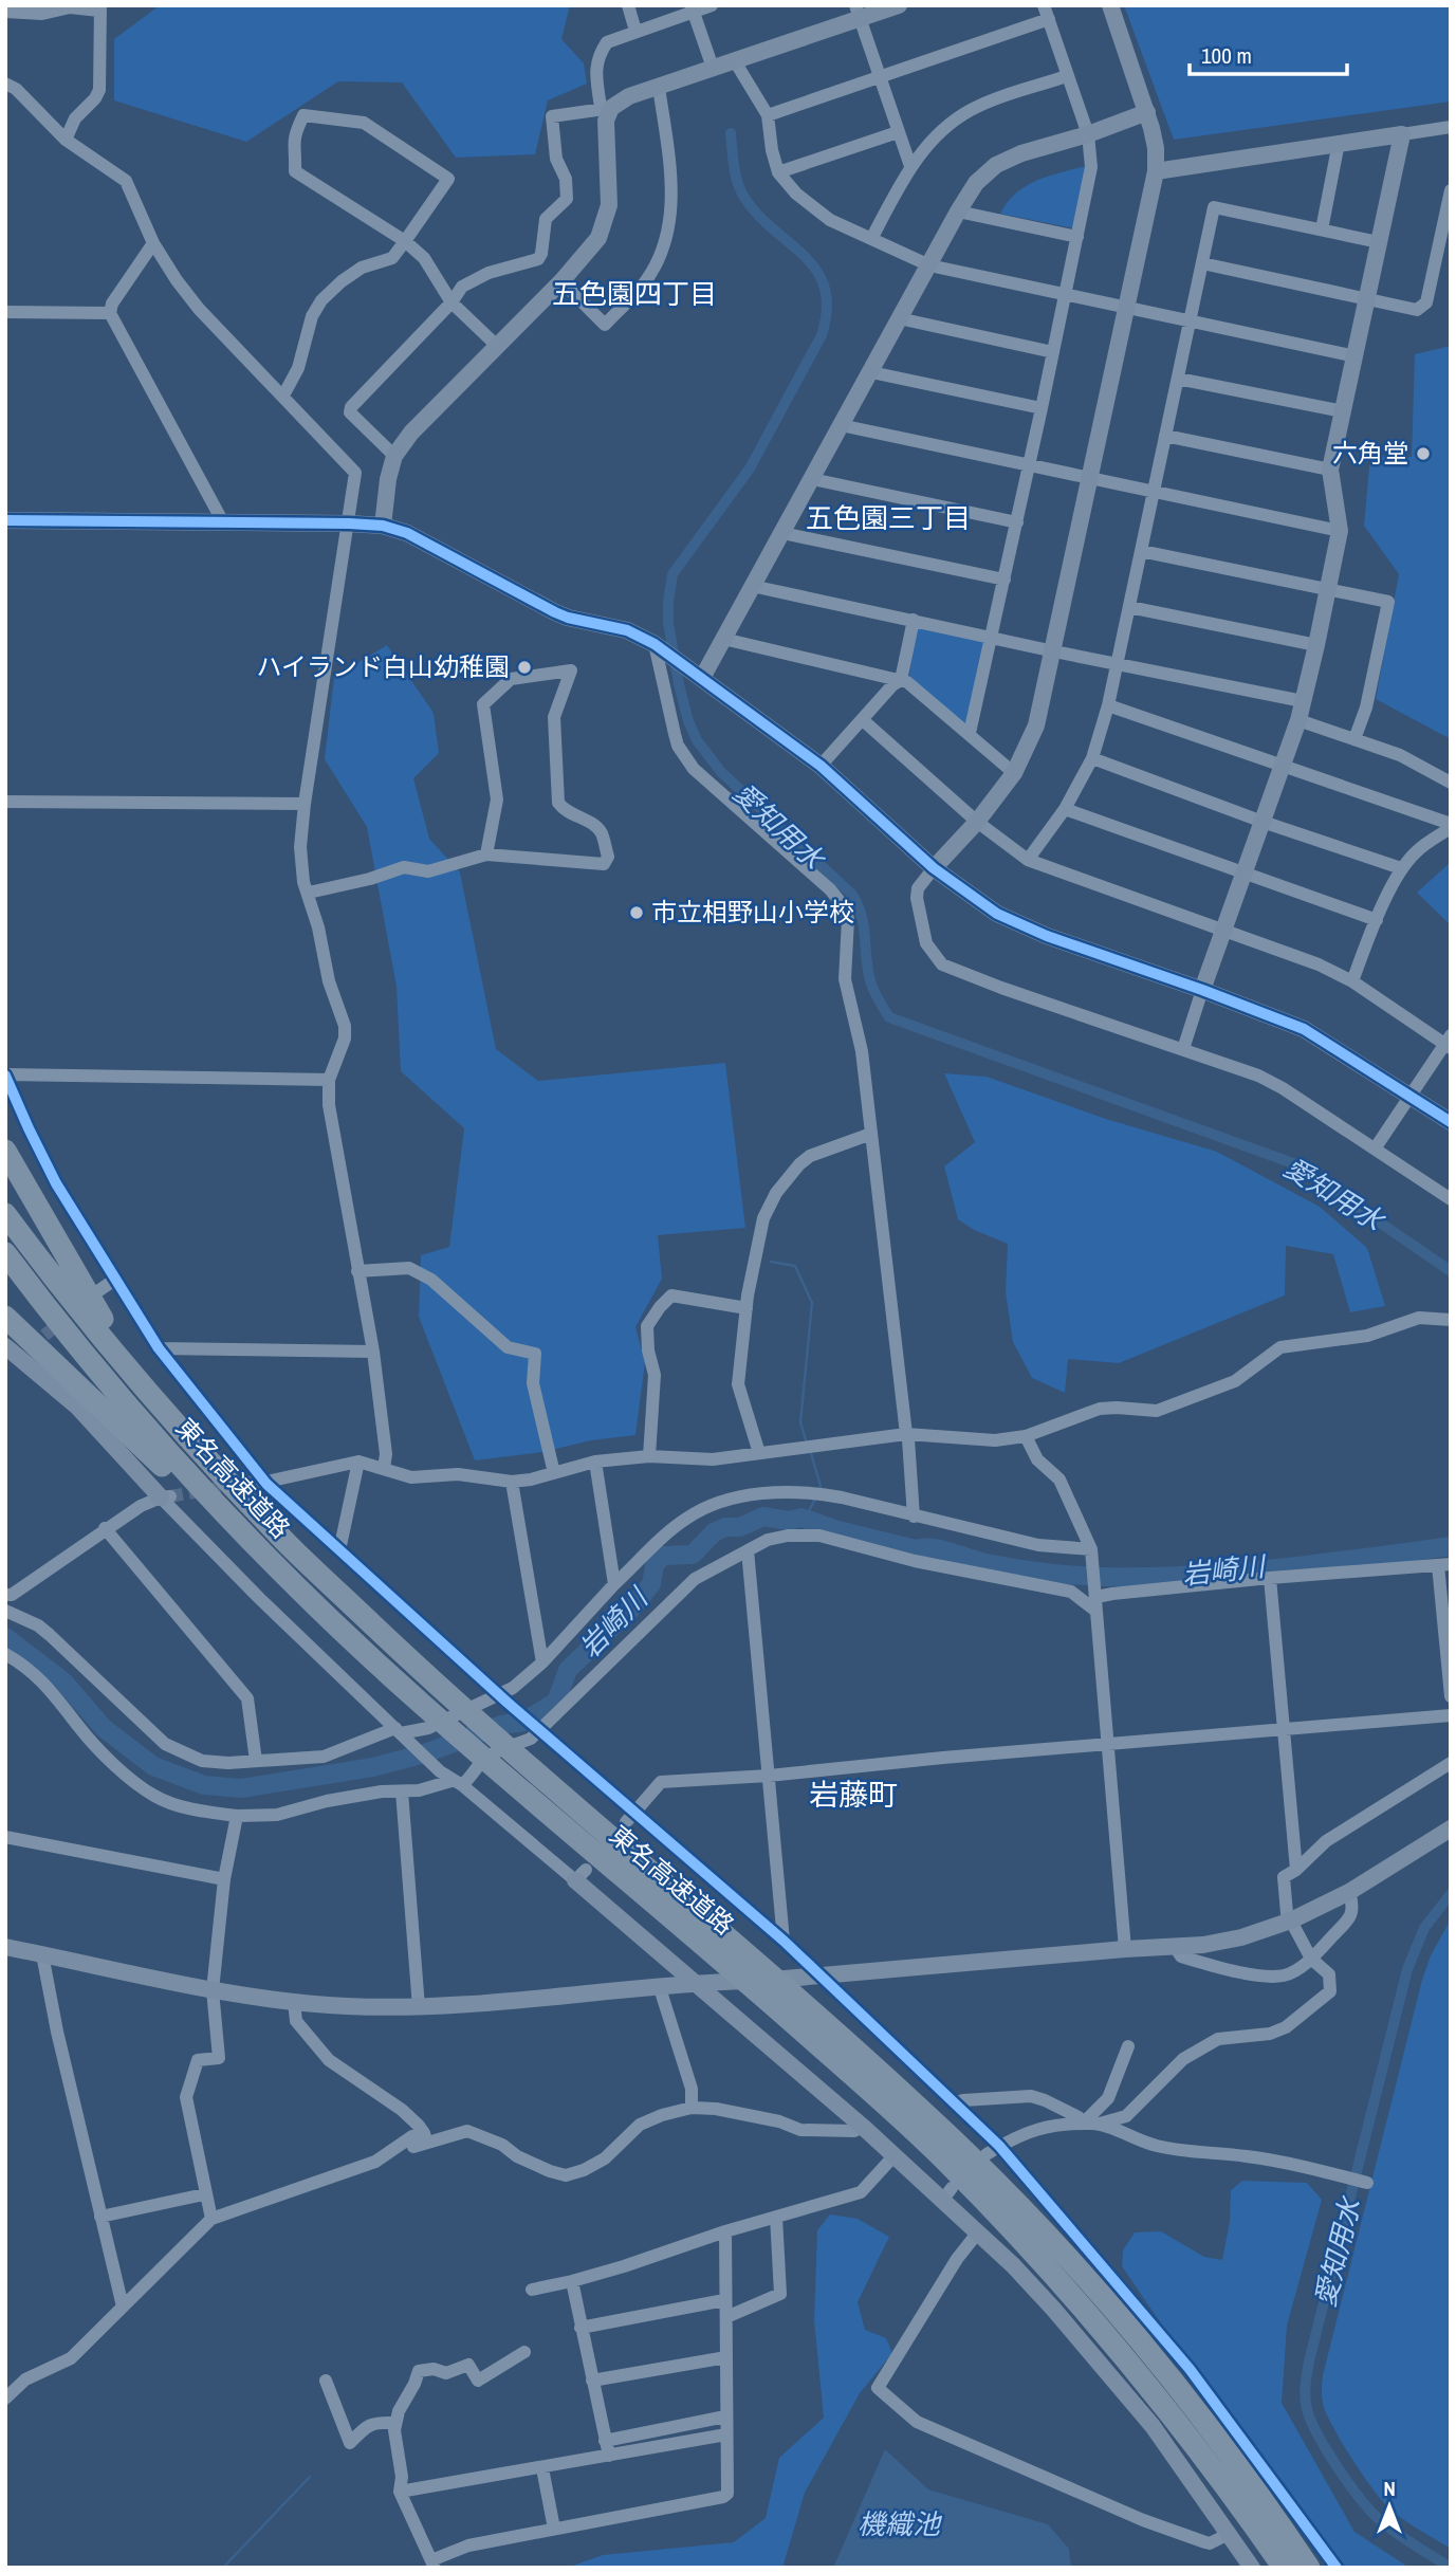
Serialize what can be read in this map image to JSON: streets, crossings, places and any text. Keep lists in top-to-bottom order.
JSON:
{
  "streets": {
    "highway": ["東名高速道路"]
  },
  "districts": ["五色園四丁目", "五色園三丁目", "岩藤町"],
  "water": ["愛知用水", "岩崎川", "機織池"],
  "places": ["六角堂", "ハイランド白山幼稚園", "市立相野山小学校"],
  "scale_bar": "100 m",
  "north": "top"
}
